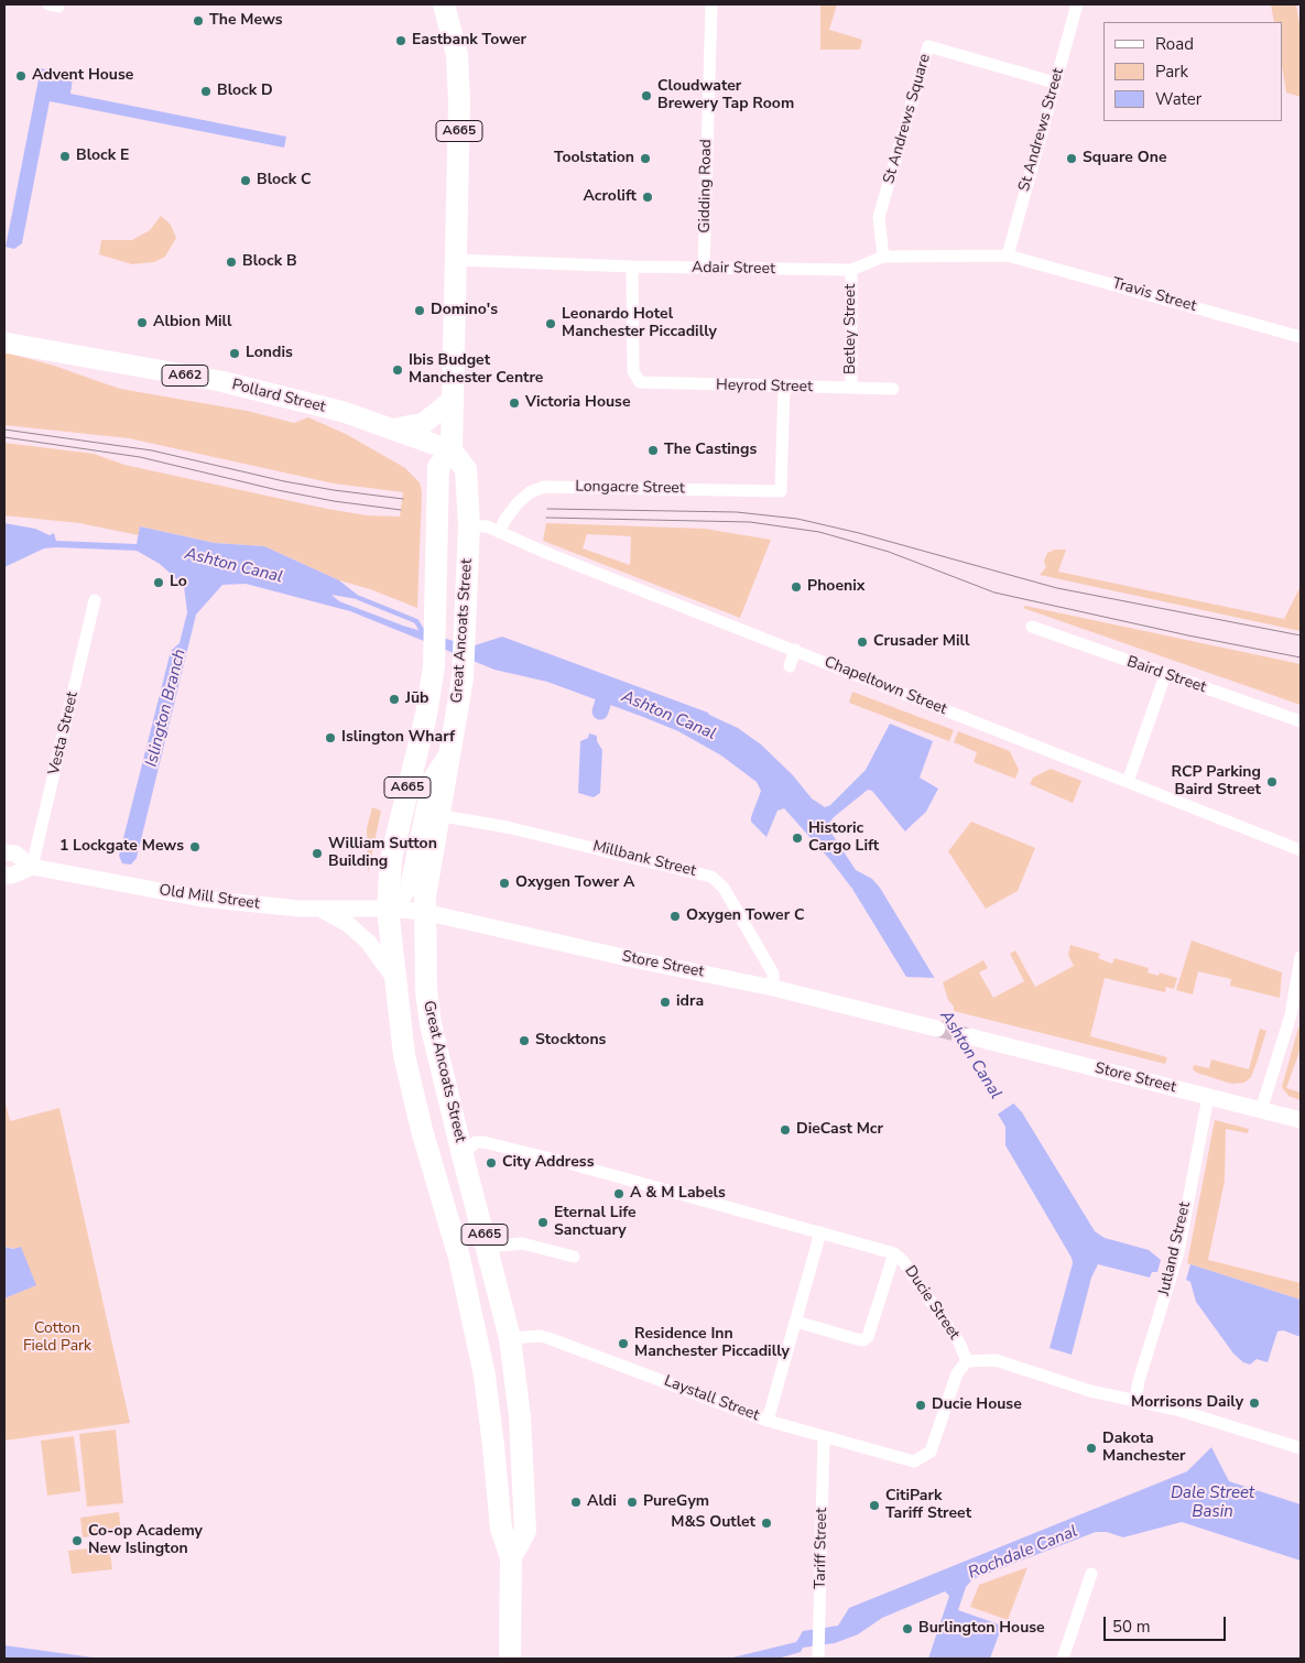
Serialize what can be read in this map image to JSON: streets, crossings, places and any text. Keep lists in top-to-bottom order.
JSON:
{
  "streets": {
    "highway": ["A665", "Great Ancoats Street"],
    "main road": ["A662", "Pollard Street"],
    "street": [
      "St Andrews Square",
      "St Andrews Street",
      "Gidding Road",
      "Adair Street",
      "Travis Street",
      "Betley Street",
      "Heyrod Street",
      "Longacre Street",
      "Baird Street",
      "Chapeltown Street",
      "Vesta Street",
      "Millbank Street",
      "Old Mill Street",
      "Store Street",
      "Jutland Street",
      "Ducie Street",
      "Laystall Street",
      "Tariff Street"
    ]
  },
  "crossings": [
    ["St Andrews Square", "St Andrews Street"],
    ["St Andrews Square", "Adair Street"],
    ["St Andrews Street", "Adair Street"],
    ["St Andrews Street", "Travis Street"],
    ["Gidding Road", "Adair Street"],
    ["Adair Street", "Travis Street"],
    ["Adair Street", "Betley Street"],
    ["Adair Street", "Heyrod Street"],
    ["Adair Street", "Great Ancoats Street"],
    ["Betley Street", "Heyrod Street"],
    ["Heyrod Street", "Longacre Street"],
    ["Pollard Street", "Great Ancoats Street"],
    ["Longacre Street", "Chapeltown Street"],
    ["Great Ancoats Street", "Chapeltown Street"],
    ["Great Ancoats Street", "Old Mill Street"],
    ["Great Ancoats Street", "Store Street"],
    ["Great Ancoats Street", "Ducie Street"],
    ["Great Ancoats Street", "Laystall Street"],
    ["Vesta Street", "Old Mill Street"],
    ["Millbank Street", "Store Street"],
    ["Old Mill Street", "Store Street"],
    ["Store Street", "Jutland Street"],
    ["Ducie Street", "Laystall Street"],
    ["Laystall Street", "Tariff Street"]
  ],
  "water": [
    "Ashton Canal",
    "Islington Branch",
    "Dale Street Basin",
    "Rochdale Canal"
  ],
  "parks": ["Cotton Field Park"],
  "places": [
    "The Mews",
    "Eastbank Tower",
    "Advent House",
    "Block D",
    "Cloudwater Brewery Tap Room",
    "Block E",
    "Toolstation",
    "Square One",
    "Block C",
    "Acrolift",
    "Block B",
    "Domino's",
    "Albion Mill",
    "Leonardo Hotel Manchester Piccadilly",
    "Londis",
    "Ibis Budget Manchester Centre",
    "Victoria House",
    "The Castings",
    "Lo",
    "Phoenix",
    "Crusader Mill",
    "Jūb",
    "Islington Wharf",
    "RCP Parking Baird Street",
    "Historic Cargo Lift",
    "1 Lockgate Mews",
    "William Sutton Building",
    "Oxygen Tower A",
    "Oxygen Tower C",
    "idra",
    "Stocktons",
    "DieCast Mcr",
    "City Address",
    "A & M Labels",
    "Eternal Life Sanctuary",
    "Residence Inn Manchester Piccadilly",
    "Morrisons Daily",
    "Ducie House",
    "Dakota Manchester",
    "Aldi",
    "PureGym",
    "CitiPark Tariff Street",
    "M&S Outlet",
    "Co-op Academy New Islington",
    "Burlington House"
  ],
  "legend": ["Road", "Park", "Water"],
  "scale_bar": "50 m"
}
